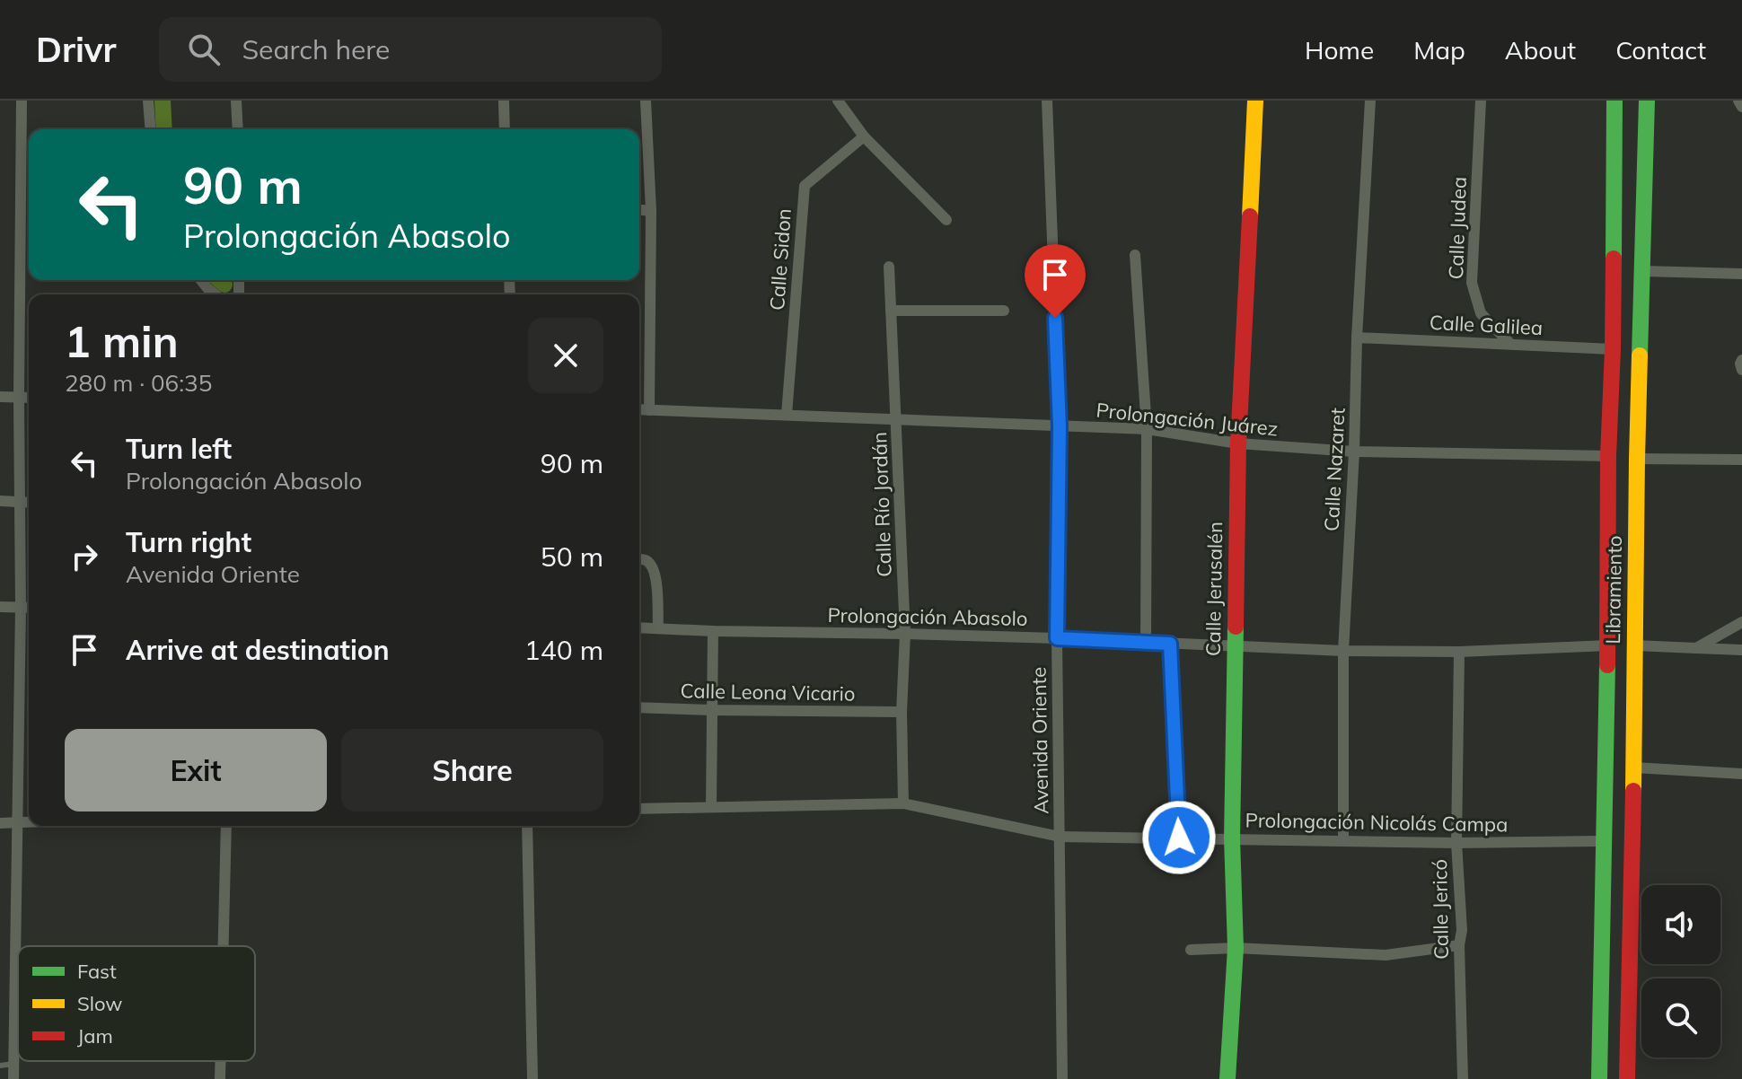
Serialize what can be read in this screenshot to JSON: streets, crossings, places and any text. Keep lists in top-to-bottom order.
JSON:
{
  "streets": {
    "main road": ["Calle Jerusalén", "Libramiento"],
    "street": [
      "Calle Judea",
      "Calle Sidon",
      "Calle Galilea",
      "Prolongación Juárez",
      "Calle Nazaret",
      "Calle Río Jordán",
      "Prolongación Abasolo",
      "Calle Leona Vicario",
      "Avenida Oriente",
      "Prolongación Nicolás Campa",
      "Calle Jericó"
    ]
  },
  "crossings": [
    ["Calle Judea", "Calle Galilea"],
    ["Calle Sidon", "Prolongación Juárez"],
    ["Calle Galilea", "Calle Nazaret"],
    ["Calle Galilea", "Libramiento"],
    ["Prolongación Juárez", "Calle Nazaret"],
    ["Prolongación Juárez", "Calle Río Jordán"],
    ["Prolongación Juárez", "Calle Jerusalén"],
    ["Prolongación Juárez", "Libramiento"],
    ["Prolongación Juárez", "Avenida Oriente"],
    ["Calle Nazaret", "Prolongación Abasolo"],
    ["Calle Nazaret", "Prolongación Nicolás Campa"],
    ["Calle Río Jordán", "Prolongación Abasolo"],
    ["Calle Río Jordán", "Calle Leona Vicario"],
    ["Calle Río Jordán", "Prolongación Nicolás Campa"],
    ["Calle Jerusalén", "Prolongación Abasolo"],
    ["Calle Jerusalén", "Prolongación Nicolás Campa"],
    ["Libramiento", "Prolongación Abasolo"],
    ["Libramiento", "Prolongación Nicolás Campa"],
    ["Prolongación Abasolo", "Avenida Oriente"],
    ["Prolongación Abasolo", "Calle Jericó"],
    ["Avenida Oriente", "Prolongación Nicolás Campa"],
    ["Prolongación Nicolás Campa", "Calle Jericó"]
  ],
  "legend": ["Fast", "Slow", "Jam"],
  "page": {
    "header": "Drivr",
    "search": "Search here",
    "nav": [
      "Home",
      "Map",
      "About",
      "Contact"
    ],
    "turn": ["90 m", "Prolongación Abasolo"],
    "heading": ["1 min", "280 m · 06:35"],
    "list": [
      {
        "name": "Turn left",
        "note": "Prolongación Abasolo",
        "value": "90 m"
      },
      {
        "name": "Turn right",
        "note": "Avenida Oriente",
        "value": "50 m"
      },
      {
        "name": "Arrive at destination",
        "value": "140 m"
      }
    ],
    "buttons": ["Exit", "Share"]
  }
}
